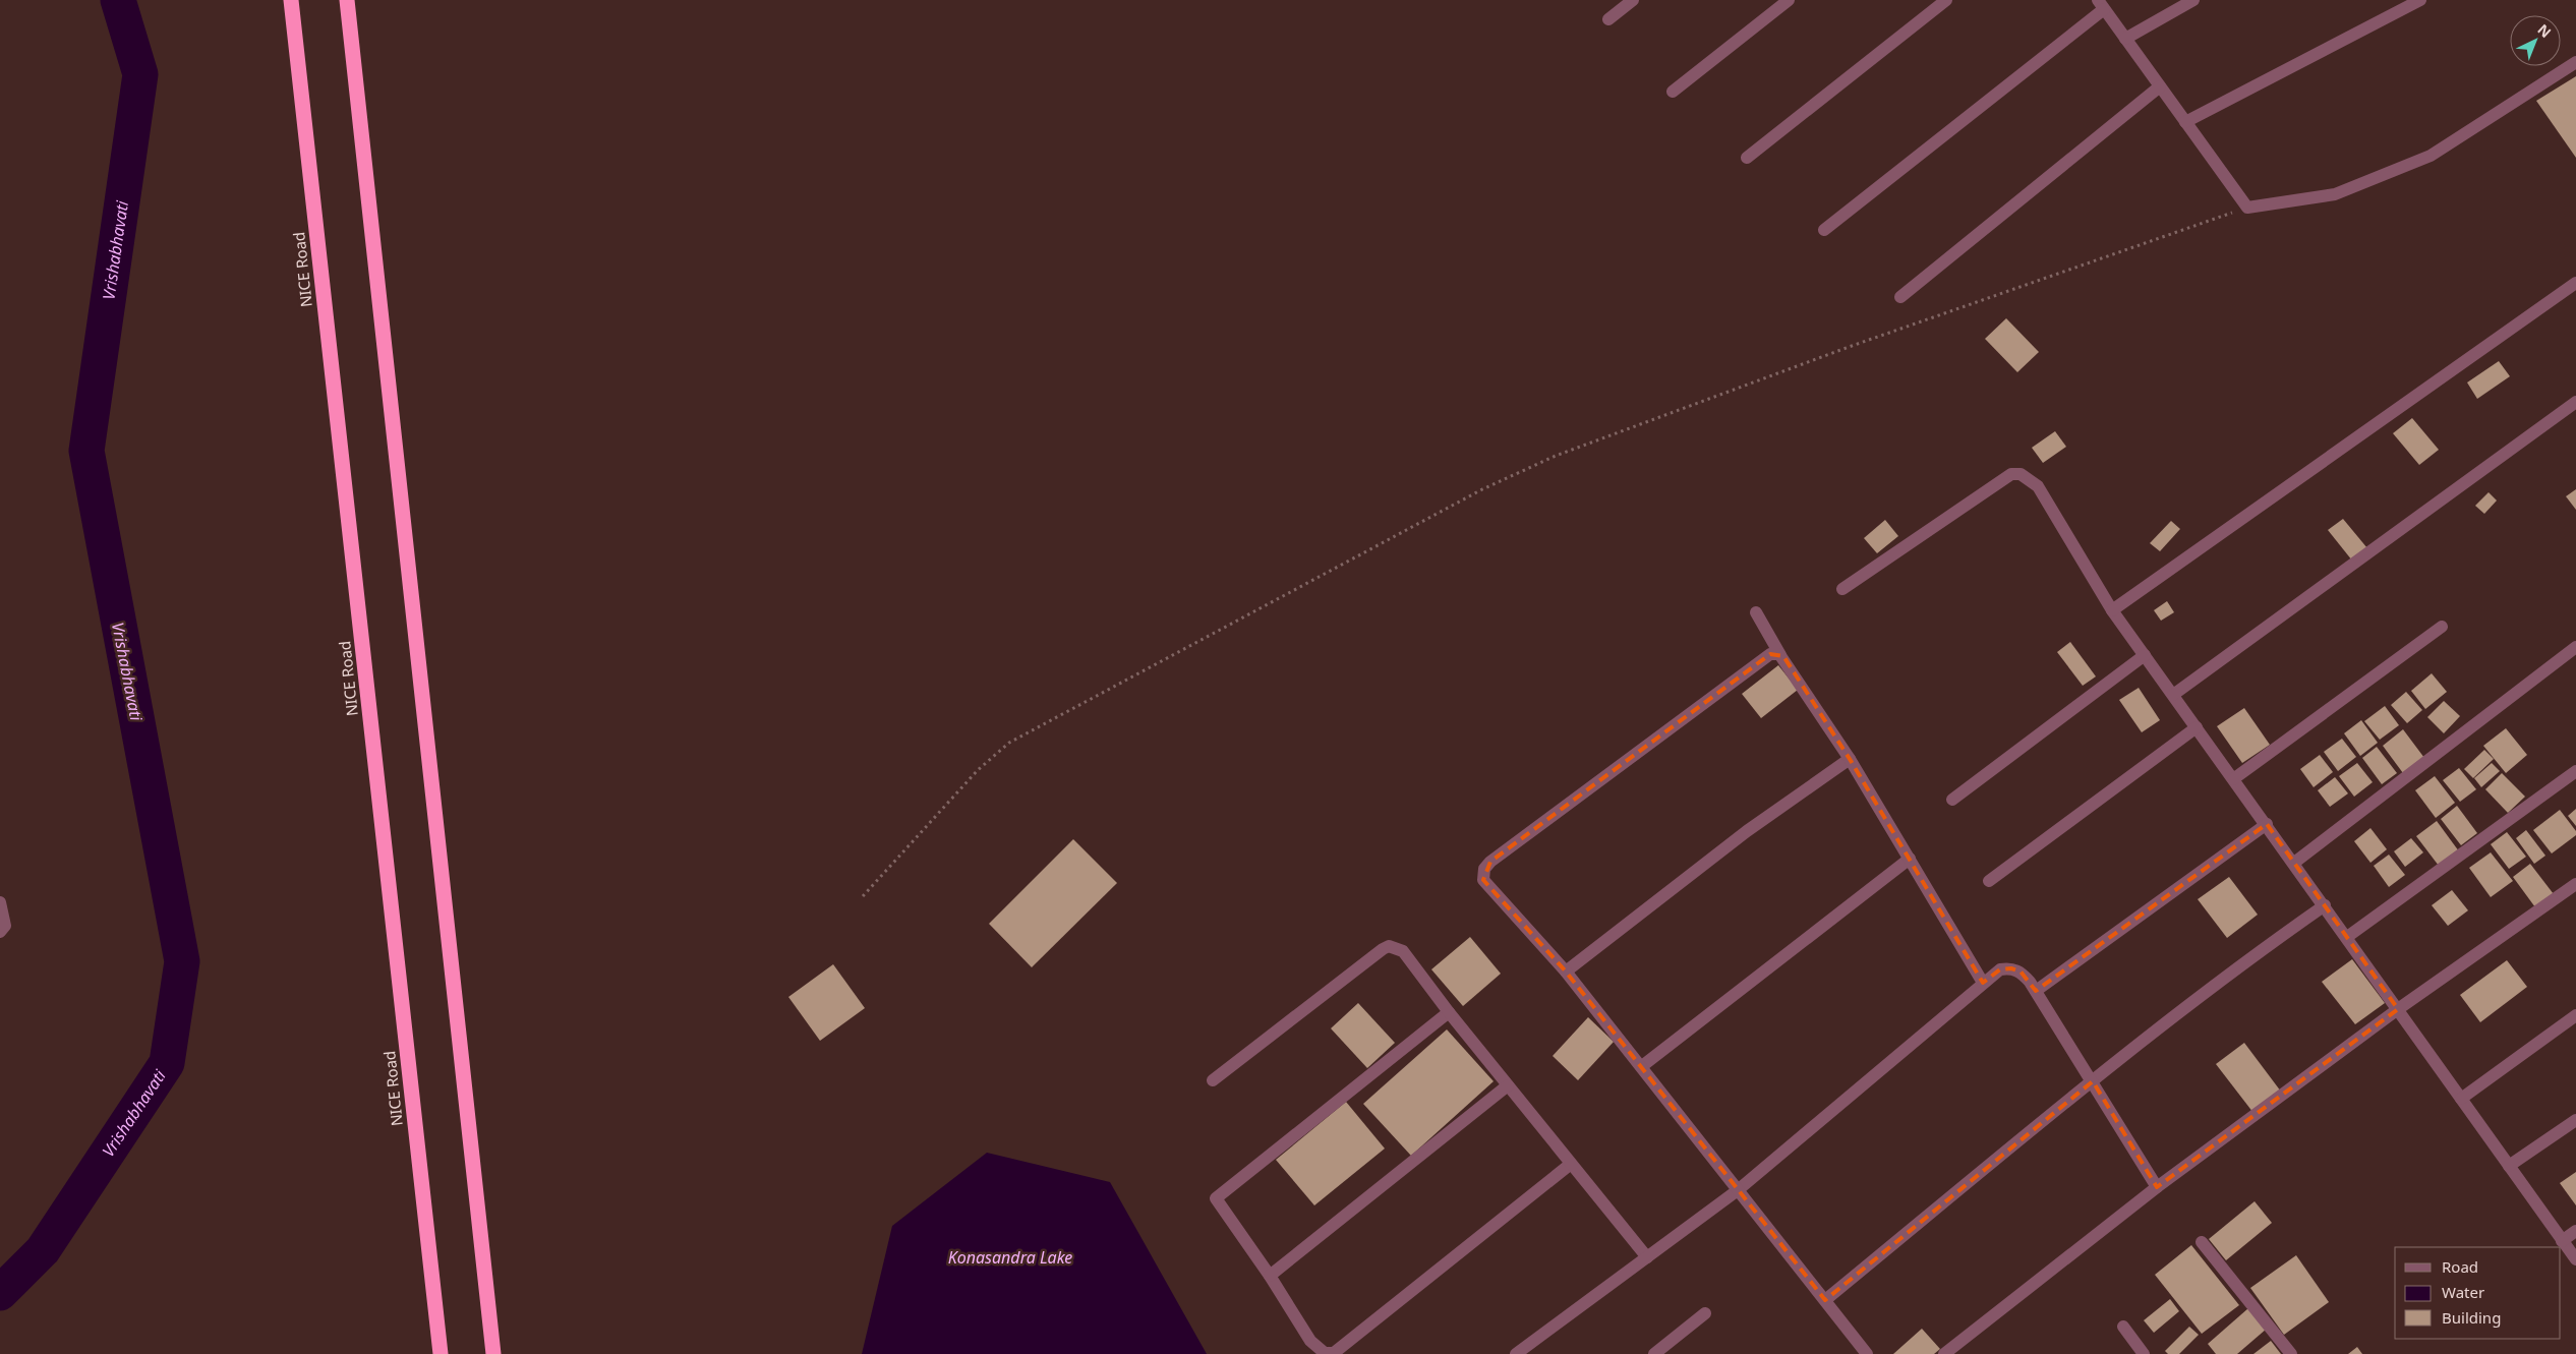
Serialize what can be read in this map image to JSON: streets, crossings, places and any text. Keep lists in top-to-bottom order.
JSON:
{
  "streets": {
    "highway": ["NICE Road"]
  },
  "water": ["Vrishabhavati", "Konasandra Lake"],
  "legend": ["Road", "Water", "Building"],
  "north": "top right"
}
